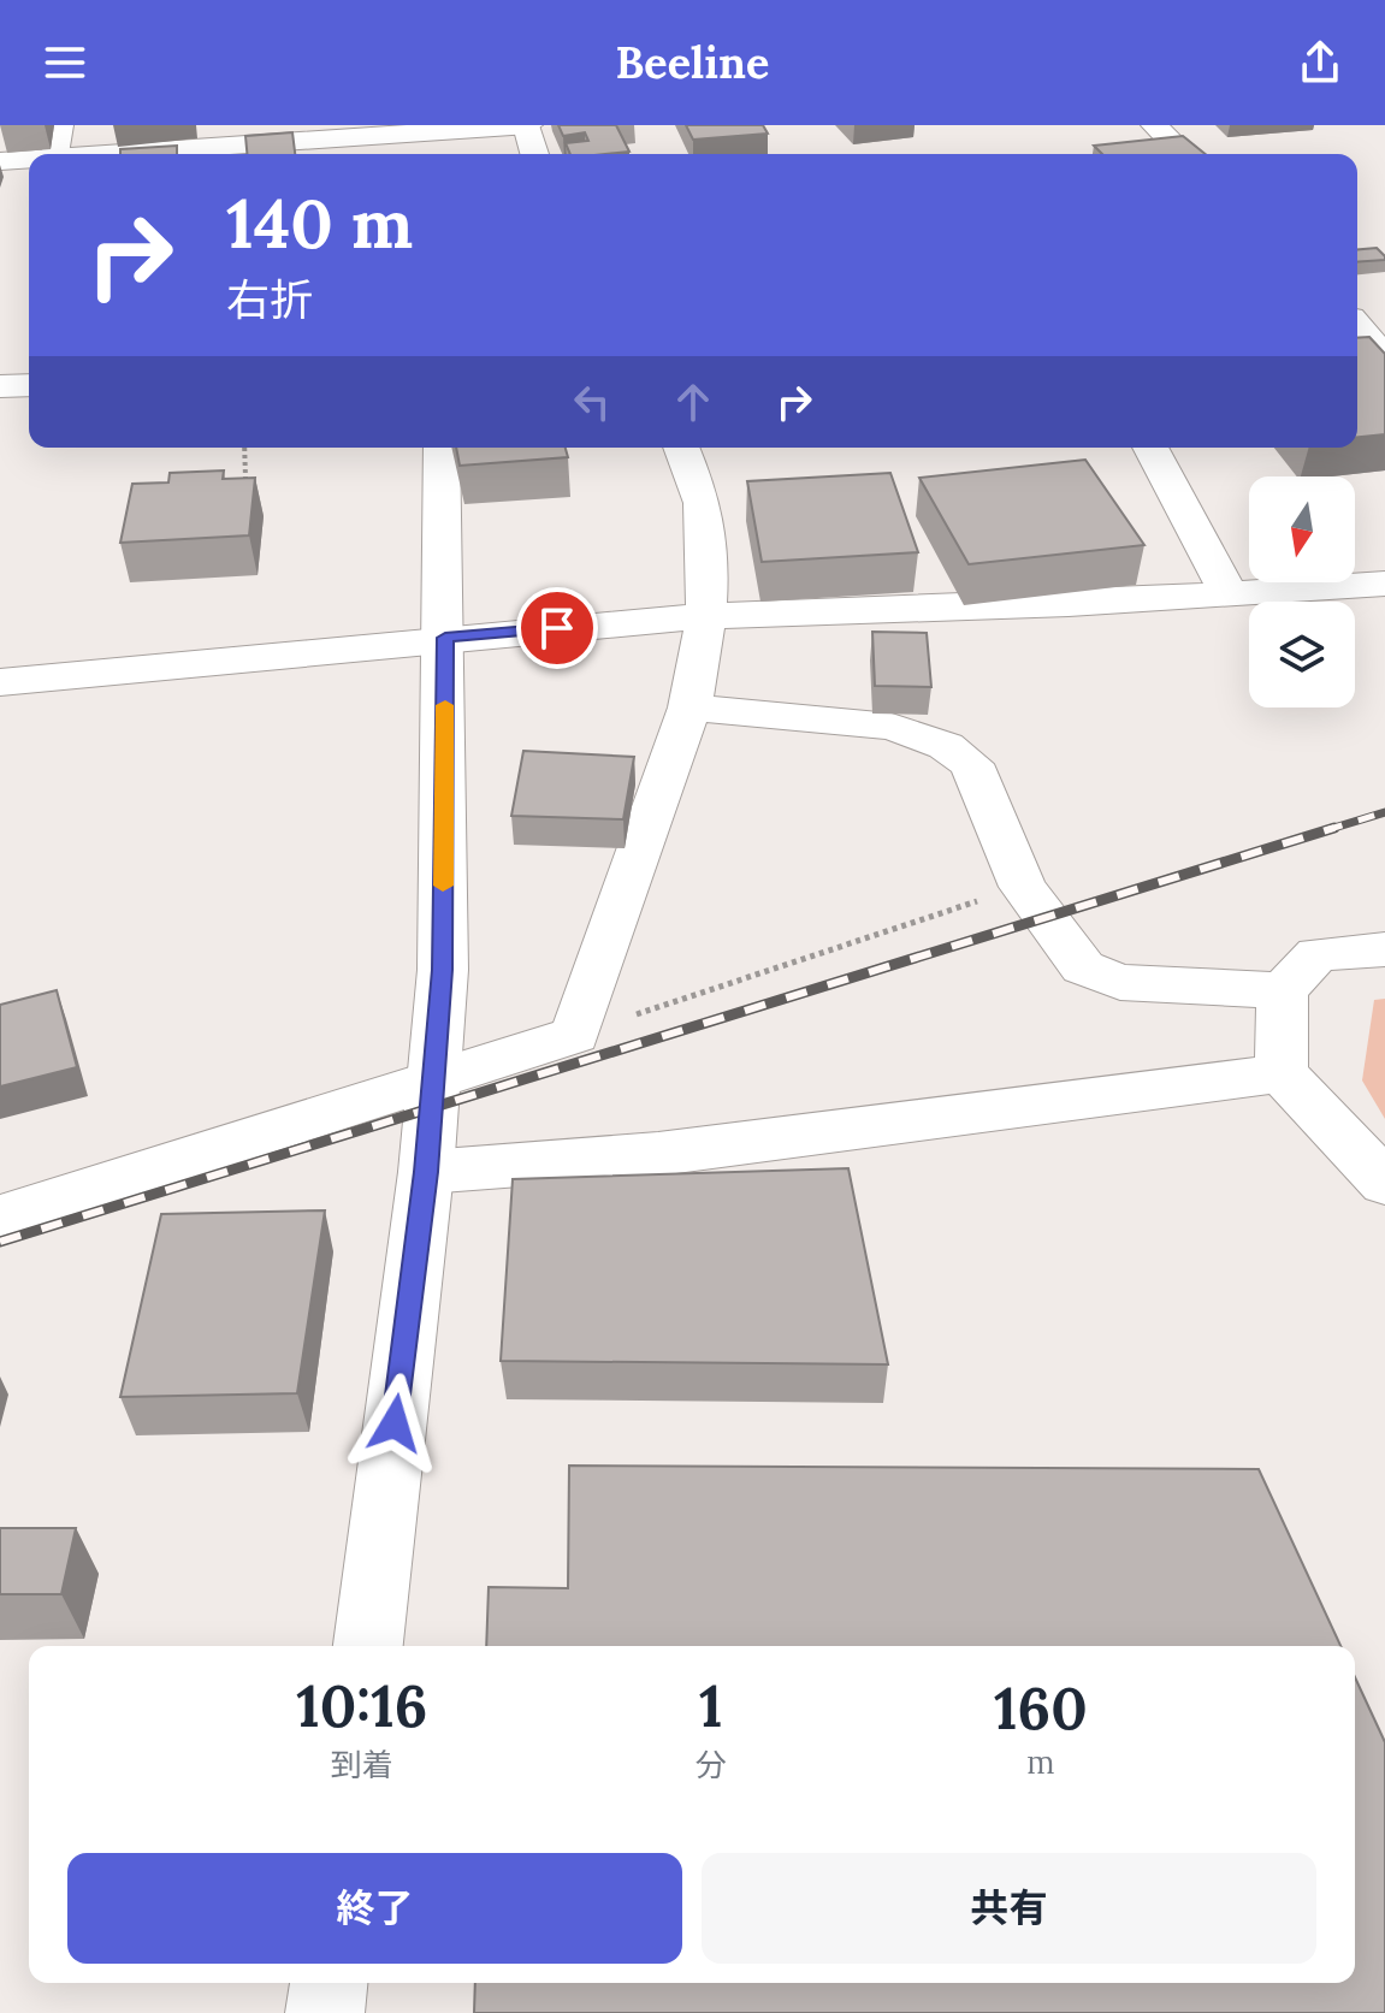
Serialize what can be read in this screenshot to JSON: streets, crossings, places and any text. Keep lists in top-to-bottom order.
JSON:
{
  "north": "bottom",
  "page": {
    "header": "Beeline",
    "turn": ["140 m", "右折"],
    "eta": [
      "10:16",
      "到着",
      "1",
      "分",
      "160",
      "m"
    ],
    "buttons": ["終了", "共有"]
  }
}
